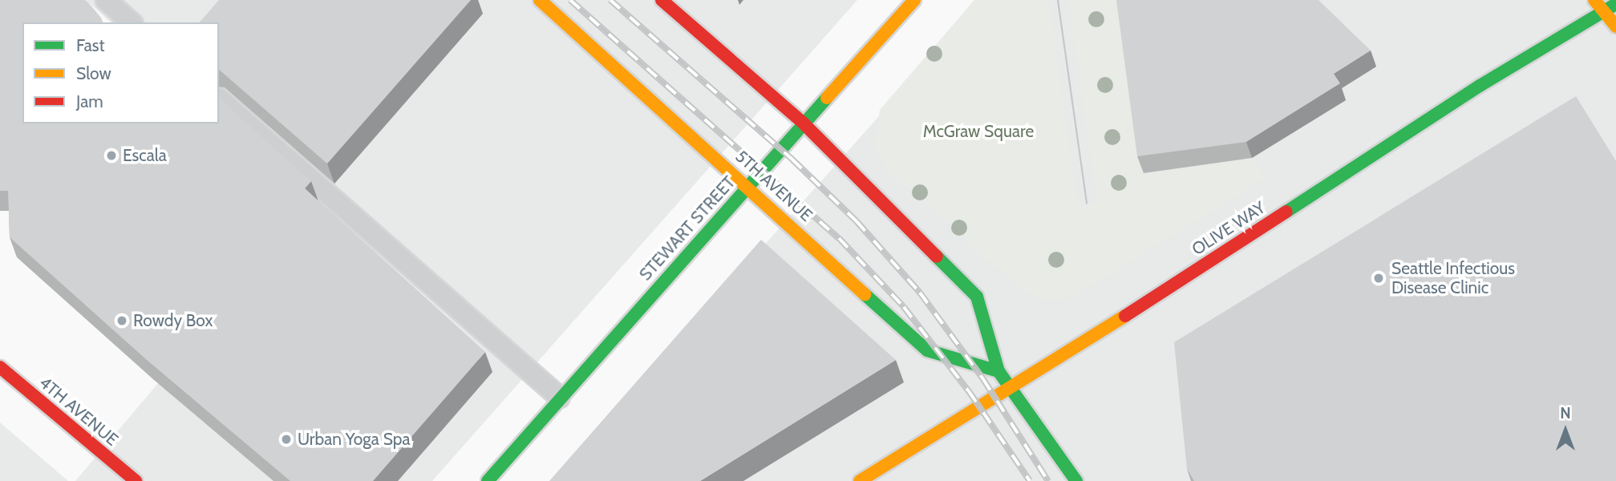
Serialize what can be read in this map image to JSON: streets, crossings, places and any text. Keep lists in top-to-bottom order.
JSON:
{
  "streets": {
    "main road": [
      "5TH AVENUE",
      "STEWART STREET",
      "OLIVE WAY",
      "4TH AVENUE"
    ]
  },
  "crossings": [
    ["5TH AVENUE", "STEWART STREET"]
  ],
  "parks": ["McGraw Square"],
  "places": [
    "Escala",
    "Seattle Infectious Disease Clinic",
    "Rowdy Box",
    "Urban Yoga Spa"
  ],
  "legend": ["Fast", "Slow", "Jam"],
  "north": "top"
}
